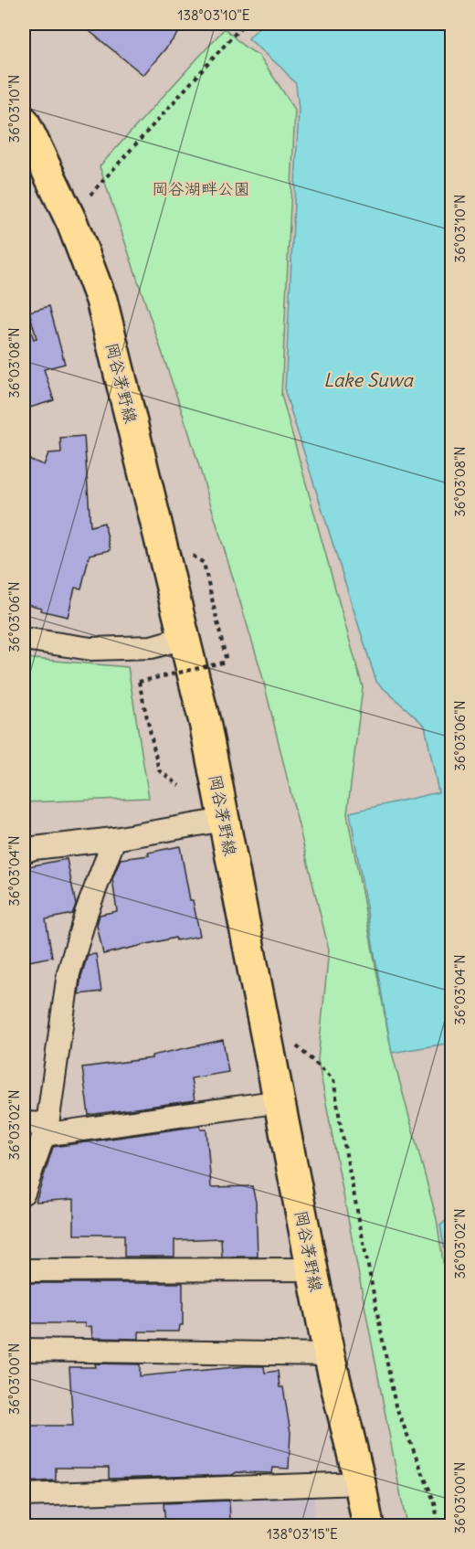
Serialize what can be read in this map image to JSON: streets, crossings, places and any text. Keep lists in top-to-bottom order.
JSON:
{
  "streets": {
    "main road": ["岡谷茅野線"]
  },
  "water": ["Lake Suwa"],
  "parks": ["岡谷湖畔公園"],
  "coordinates": [
    "138°03'10\"E",
    "36°03'10\"N",
    "36°03'08\"N",
    "36°03'06\"N",
    "36°03'04\"N",
    "36°03'02\"N",
    "36°03'00\"N",
    "138°03'15\"E"
  ]
}
